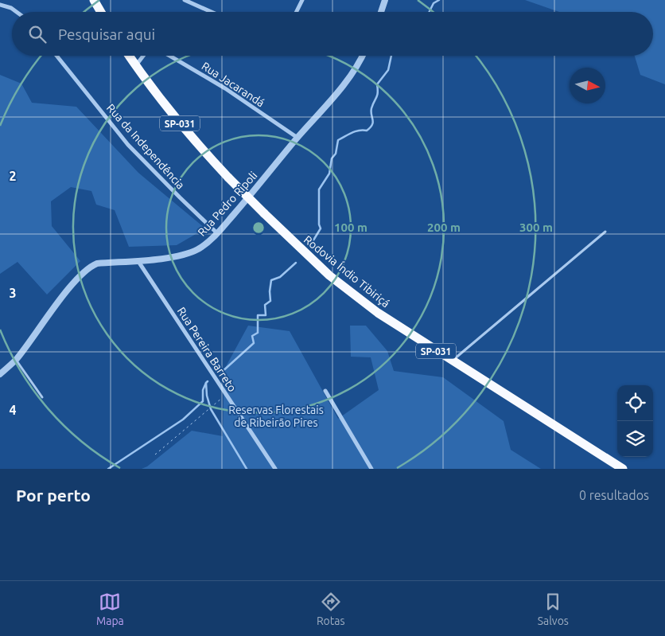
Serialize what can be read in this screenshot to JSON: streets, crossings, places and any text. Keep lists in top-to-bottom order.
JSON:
{
  "streets": {
    "highway": ["SP-031", "Rodovia Índio Tibiriçá"],
    "street": [
      "Rua Jacarandá",
      "Rua da Independência",
      "Rua Pedro Ripoli",
      "Rua Pereira Barreto"
    ]
  },
  "crossings": [
    ["Rua Jacarandá", "Rua Pedro Ripoli"],
    ["Rua da Independência", "Rua Pedro Ripoli"],
    ["Rua Pedro Ripoli", "Rua Pereira Barreto"]
  ],
  "parks": ["Reservas Florestais de Ribeirão Pires"],
  "north": "right",
  "page": {
    "search": "Pesquisar aqui",
    "heading": ["Por perto", "0 resultados"],
    "nav": ["Mapa", "Rotas", "Salvos"]
  },
  "grid": {
    "rows": ["2", "3", "4"]
  },
  "rings": ["100 m", "200 m", "300 m"]
}
